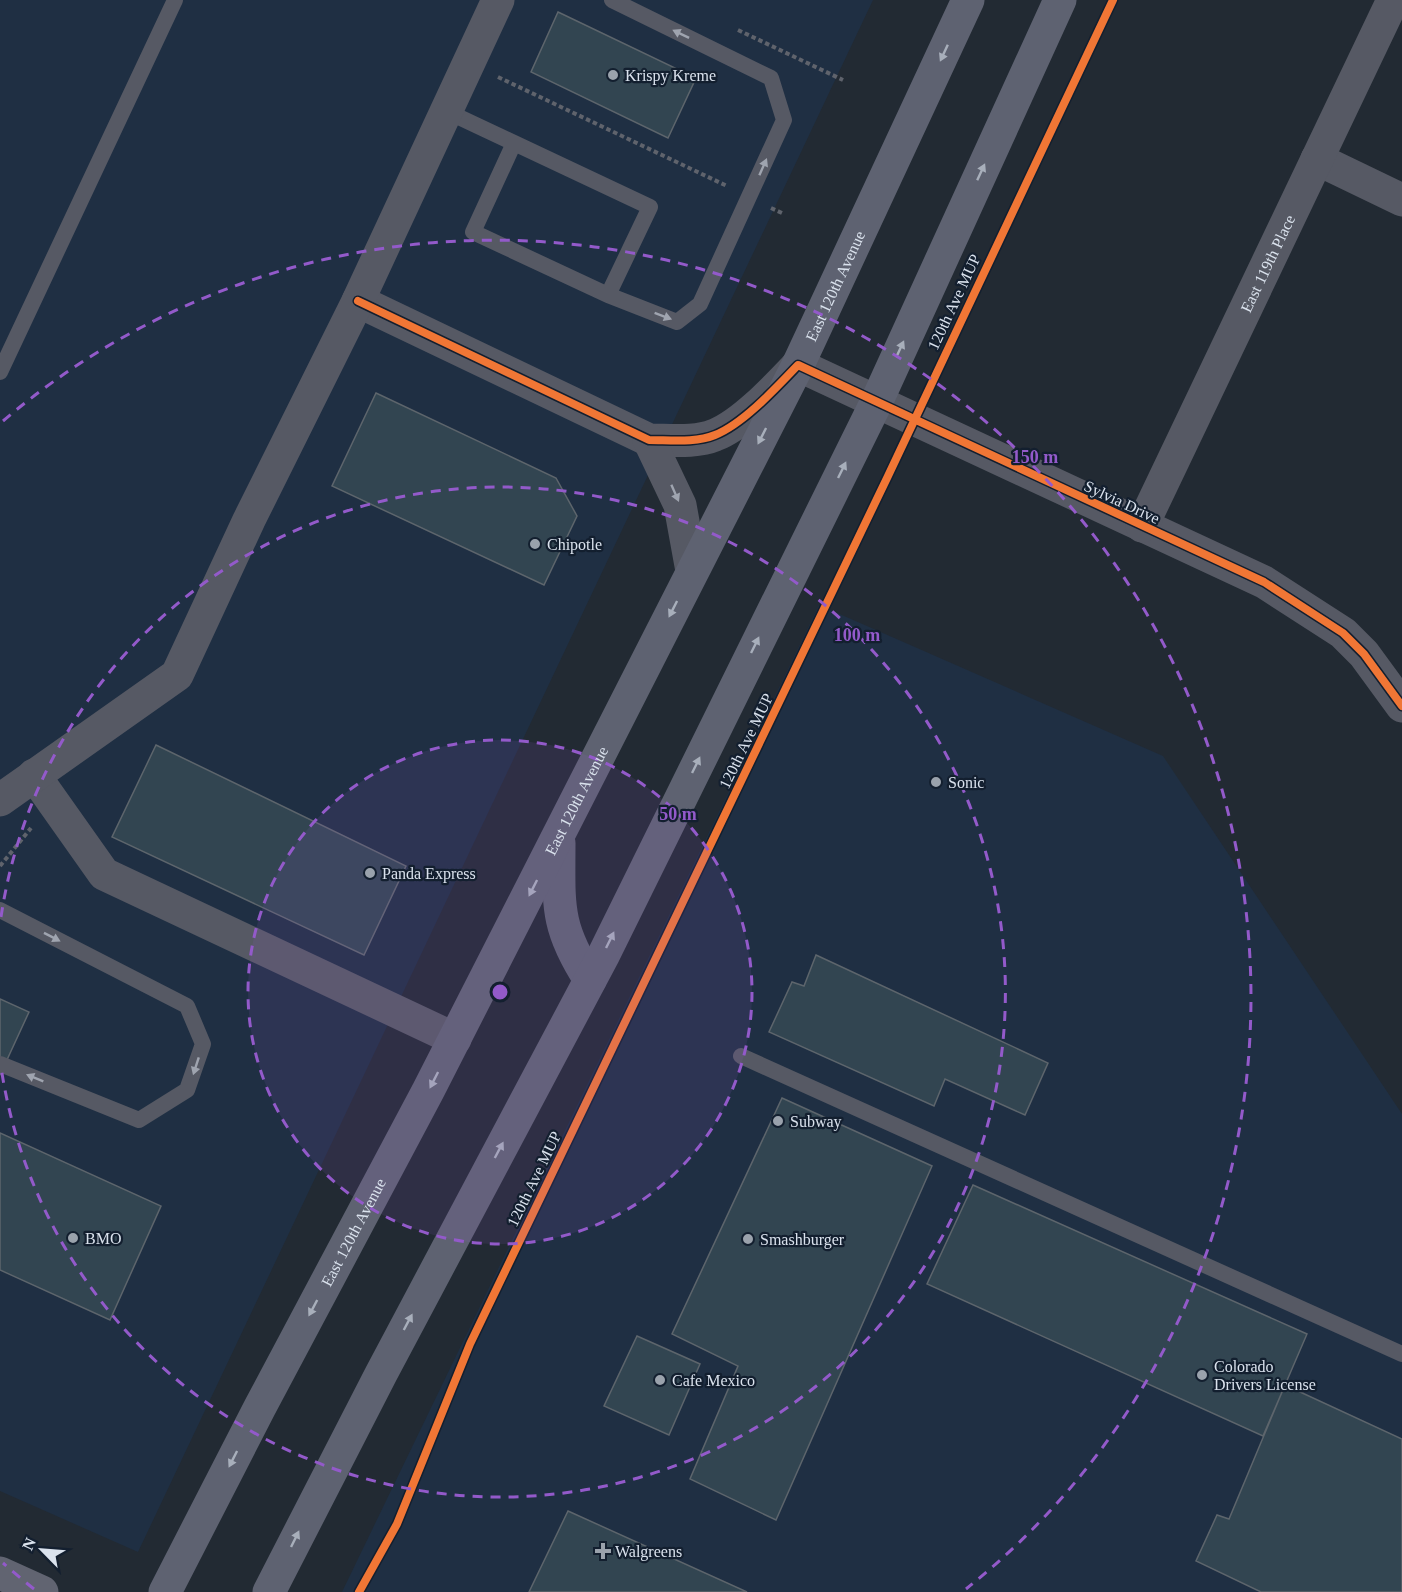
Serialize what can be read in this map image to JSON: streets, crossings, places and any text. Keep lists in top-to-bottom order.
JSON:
{
  "streets": {
    "main road": ["East 120th Avenue"],
    "street": ["East 119th Place", "Sylvia Drive"],
    "cycle path": ["120th Ave MUP"]
  },
  "crossings": [
    ["East 119th Place", "Sylvia Drive"],
    ["East 120th Avenue", "Sylvia Drive"]
  ],
  "places": {
    "other": [
      "Krispy Kreme",
      "Chipotle",
      "Sonic",
      "Panda Express",
      "Subway",
      "BMO",
      "Smashburger",
      "Colorado Drivers License",
      "Cafe Mexico"
    ],
    "health": ["Walgreens"]
  },
  "north": "top left",
  "rings": ["150 m", "100 m", "50 m"]
}
